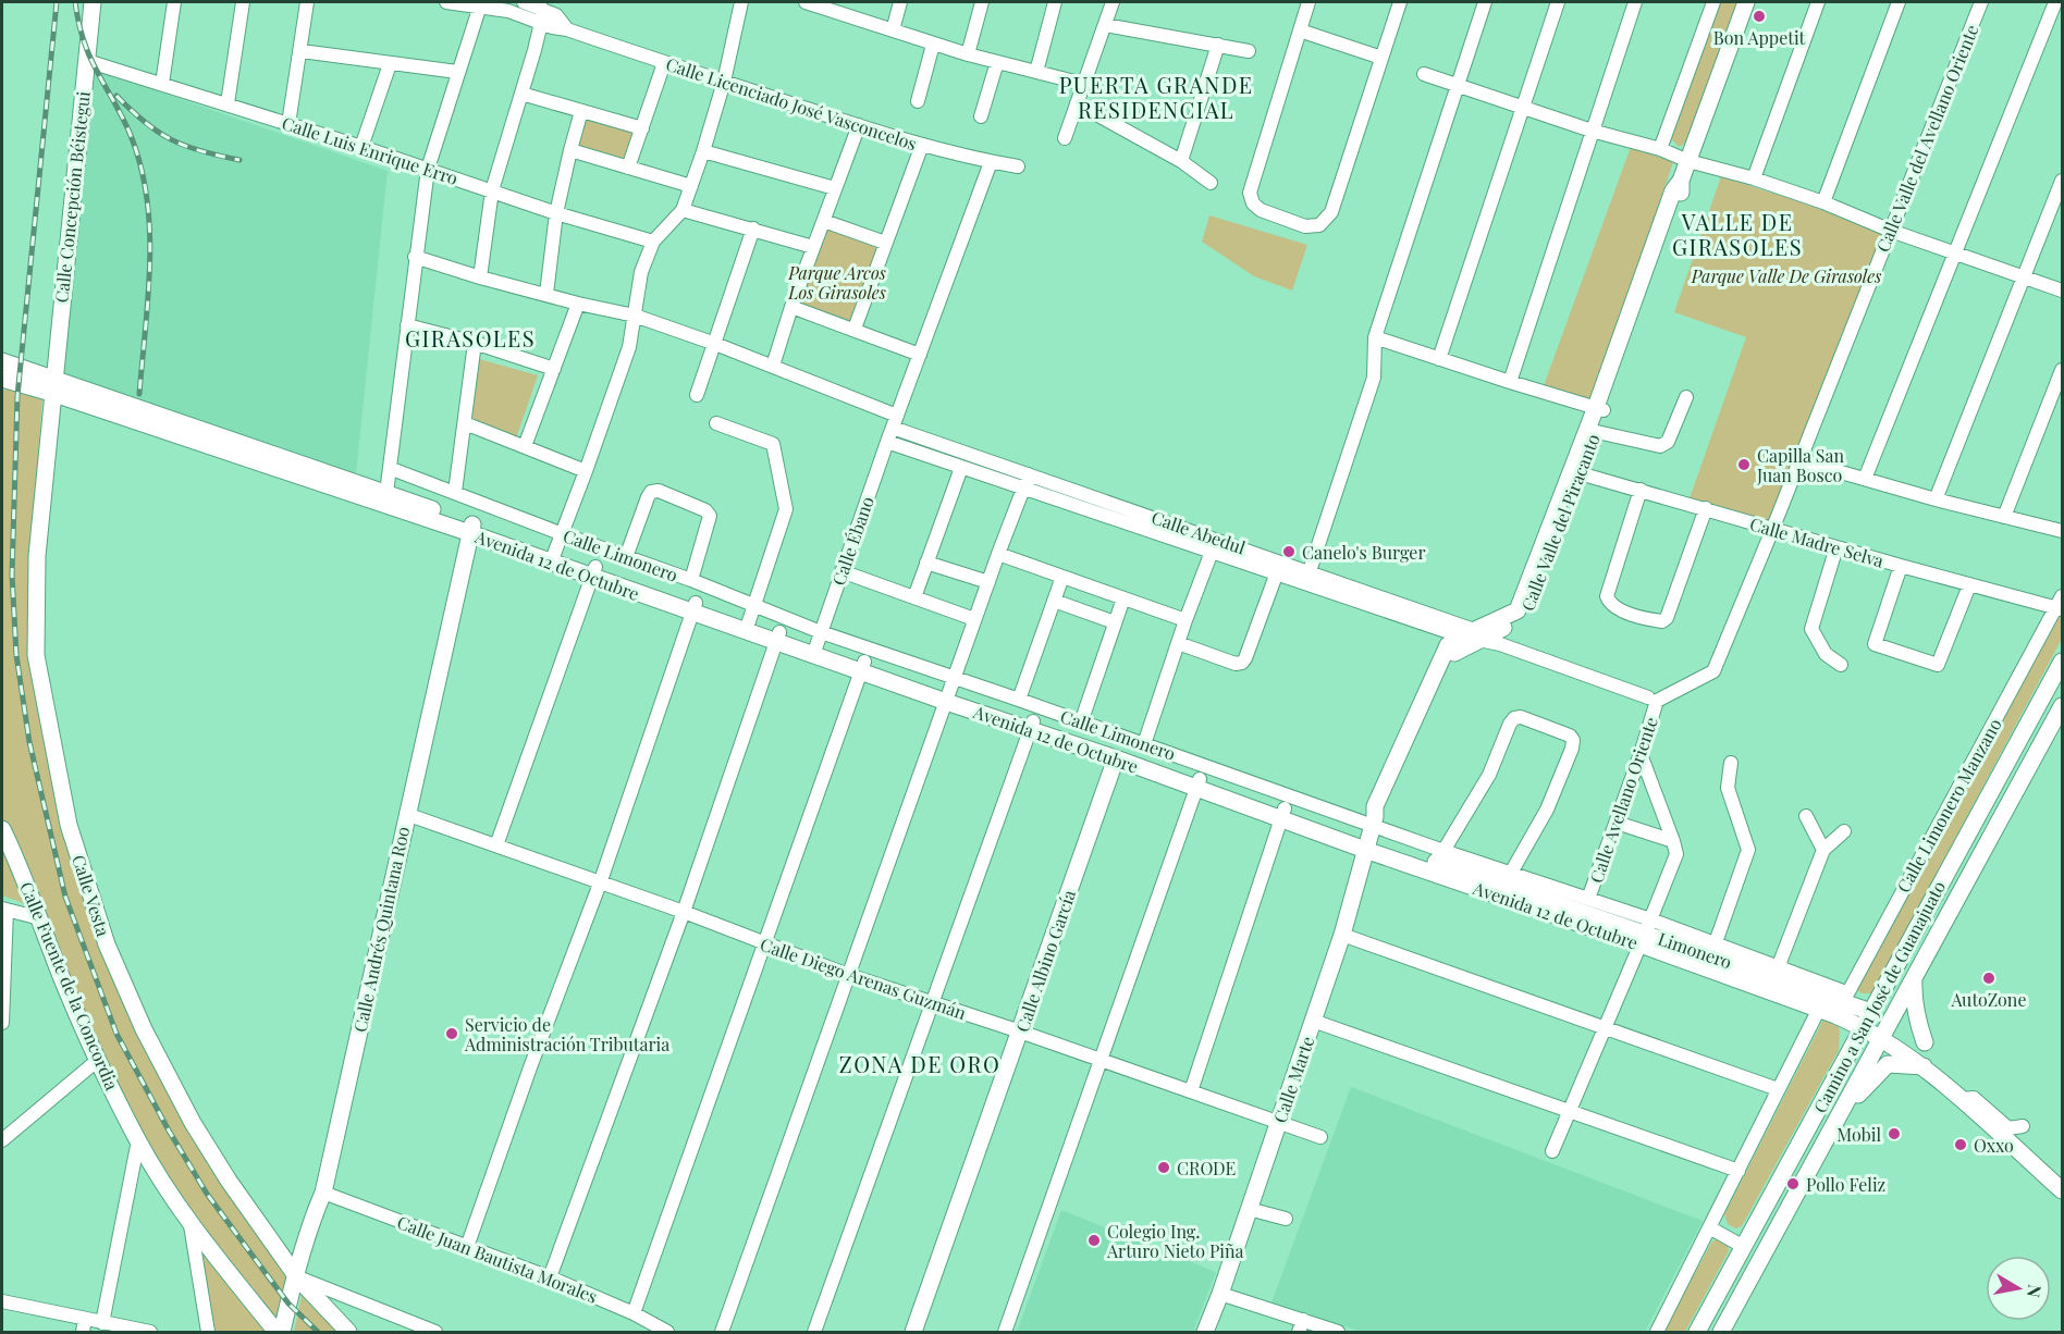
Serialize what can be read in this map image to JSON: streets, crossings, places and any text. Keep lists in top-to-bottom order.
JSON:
{
  "streets": {
    "main road": [
      "Calle Concepción Béistegui",
      "Calle Valle del Piracanto",
      "Avenida 12 de Octubre",
      "Calle Vesta",
      "Calle Andrés Quintana Roo",
      "Limonero",
      "Calle Albino García",
      "Calle Fuente de la Concordia",
      "Camino a San José de Guanajuato",
      "Calle Marte"
    ],
    "street": [
      "Calle Licenciado José Vasconcelos",
      "Calle Valle del Avellano Oriente",
      "Calle Luis Enrique Erro",
      "Calle Abedul",
      "Calle Ébano",
      "Calle Madre Selva",
      "Calle Limonero",
      "Calle Avellano Oriente",
      "Calle Limonero Manzano",
      "Calle Diego Arenas Guzmán",
      "Calle Juan Bautista Morales"
    ]
  },
  "crossings": [
    ["Calle Licenciado José Vasconcelos", "Calle Ébano"],
    ["Calle Valle del Avellano Oriente", "Calle Abedul"],
    ["Calle Valle del Avellano Oriente", "Calle Madre Selva"],
    ["Calle Valle del Avellano Oriente", "Calle Avellano Oriente"],
    ["Calle Luis Enrique Erro", "Calle Concepción Béistegui"],
    ["Calle Concepción Béistegui", "Avenida 12 de Octubre"],
    ["Calle Concepción Béistegui", "Calle Vesta"],
    ["Calle Valle del Piracanto", "Calle Abedul"],
    ["Calle Valle del Piracanto", "Calle Madre Selva"],
    ["Calle Valle del Piracanto", "Calle Limonero"],
    ["Calle Valle del Piracanto", "Avenida 12 de Octubre"],
    ["Calle Valle del Piracanto", "Calle Marte"],
    ["Calle Abedul", "Calle Ébano"],
    ["Calle Abedul", "Calle Avellano Oriente"],
    ["Calle Ébano", "Calle Limonero"],
    ["Calle Ébano", "Avenida 12 de Octubre"],
    ["Calle Madre Selva", "Calle Limonero Manzano"],
    ["Calle Limonero", "Avenida 12 de Octubre"],
    ["Calle Limonero", "Calle Avellano Oriente"],
    ["Calle Limonero", "Calle Limonero Manzano"],
    ["Calle Limonero", "Limonero"],
    ["Calle Limonero", "Calle Albino García"],
    ["Calle Limonero", "Calle Marte"],
    ["Avenida 12 de Octubre", "Calle Limonero Manzano"],
    ["Avenida 12 de Octubre", "Calle Vesta"],
    ["Avenida 12 de Octubre", "Calle Andrés Quintana Roo"],
    ["Avenida 12 de Octubre", "Limonero"],
    ["Avenida 12 de Octubre", "Calle Albino García"],
    ["Avenida 12 de Octubre", "Camino a San José de Guanajuato"],
    ["Avenida 12 de Octubre", "Calle Marte"],
    ["Calle Limonero Manzano", "Limonero"],
    ["Calle Vesta", "Calle Andrés Quintana Roo"],
    ["Calle Andrés Quintana Roo", "Calle Diego Arenas Guzmán"],
    ["Calle Andrés Quintana Roo", "Calle Juan Bautista Morales"],
    ["Limonero", "Camino a San José de Guanajuato"],
    ["Calle Albino García", "Calle Diego Arenas Guzmán"],
    ["Calle Diego Arenas Guzmán", "Calle Marte"]
  ],
  "districts": [
    "PUERTA GRANDE RESIDENCIAL",
    "VALLE DE GIRASOLES",
    "GIRASOLES",
    "ZONA DE ORO"
  ],
  "parks": ["Parque Arcos Los Girasoles", "Parque Valle De Girasoles"],
  "places": [
    "Bon Appetit",
    "Capilla San Juan Bosco",
    "Canelo's Burger",
    "AutoZone",
    "Servicio de Administración Tributaria",
    "Mobil",
    "Oxxo",
    "CRODE",
    "Pollo Feliz",
    "Colegio Ing. Arturo Nieto Piña"
  ],
  "north": "right"
}
